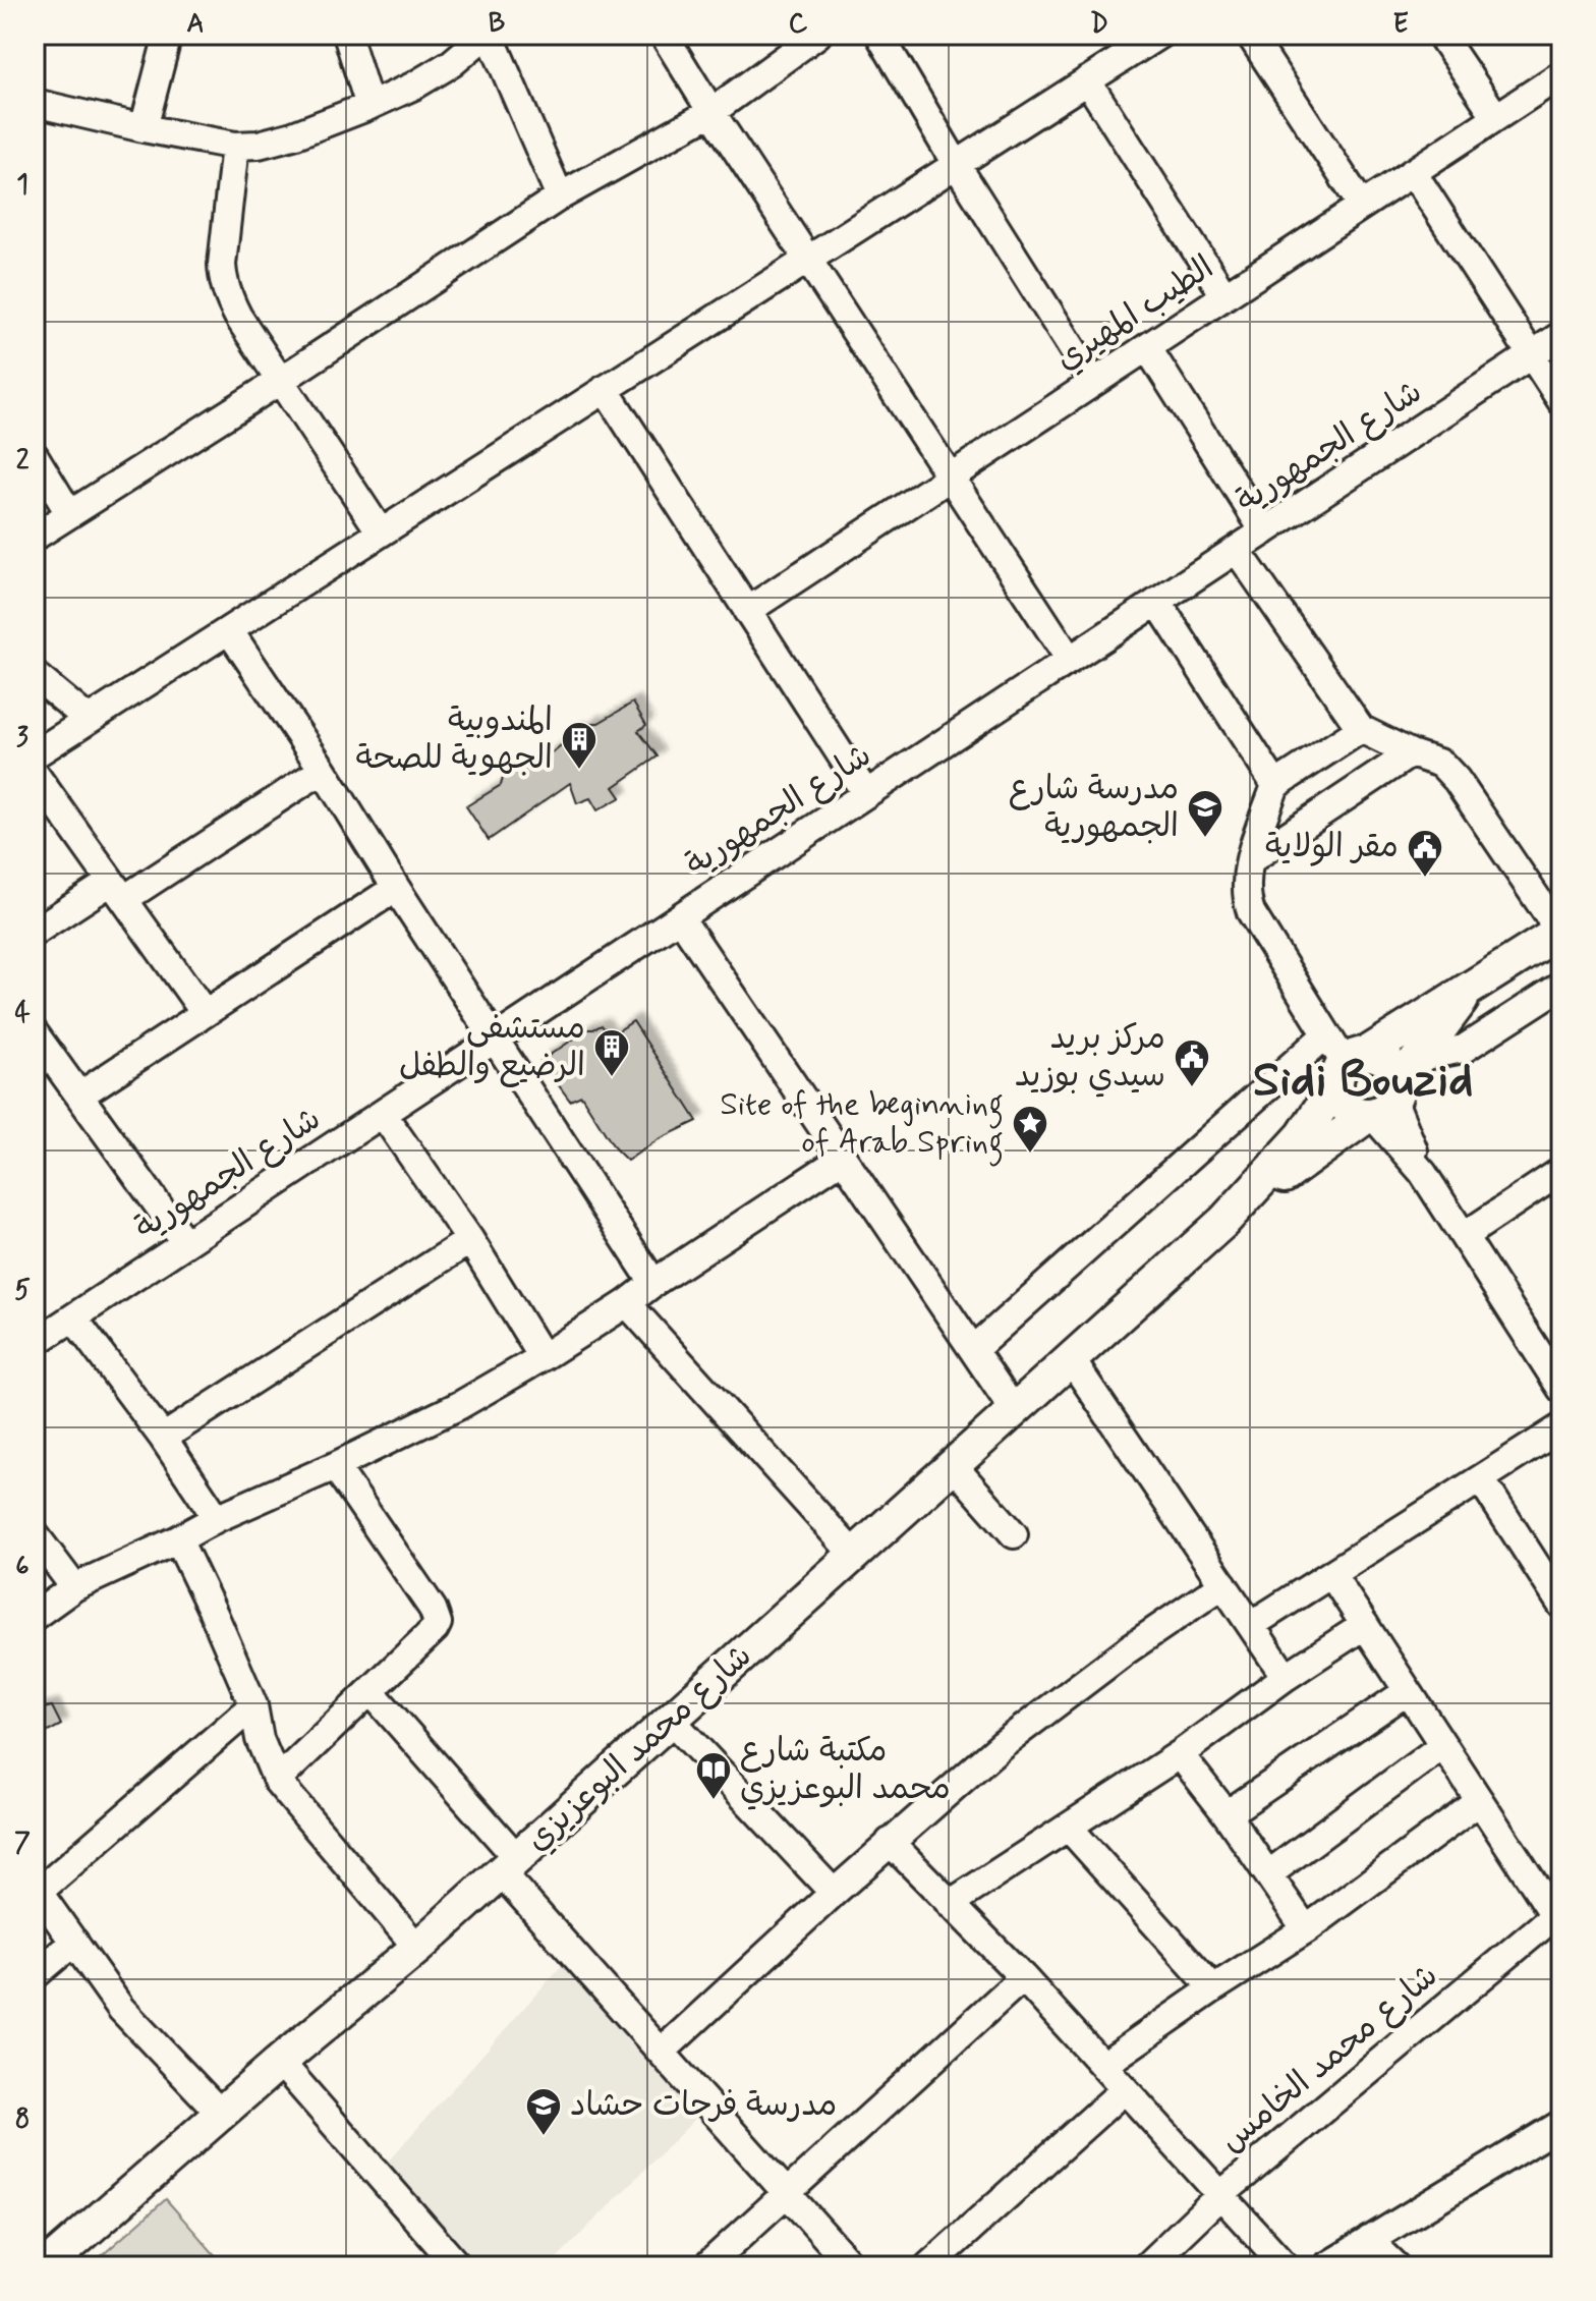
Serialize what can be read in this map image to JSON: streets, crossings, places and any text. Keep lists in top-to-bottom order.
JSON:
{
  "streets": {
    "main road": ["شارع محمد البوعزيزي"],
    "street": ["الطيب المهيري", "شارع الجمهورية", "شارع محمد الخامس"]
  },
  "districts": ["Sidi Bouzid"],
  "places": {
    "building": ["المندوبية الجهوية للصحة", "مستشفى الرضيع والطفل"],
    "school or university": ["مدرسة شارع الجمهورية", "مدرسة فرحات حشاد"],
    "public building": ["مقر الولاية", "مركز بريد سيدي بوزيد"],
    "place": ["Site of the beginning of Arab Spring"],
    "library": ["مكتبة شارع محمد البوعزيزي"]
  },
  "grid": {
    "columns": [
      "A",
      "B",
      "C",
      "D",
      "E"
    ],
    "rows": [
      "1",
      "2",
      "3",
      "4",
      "5",
      "6",
      "7",
      "8"
    ]
  }
}
